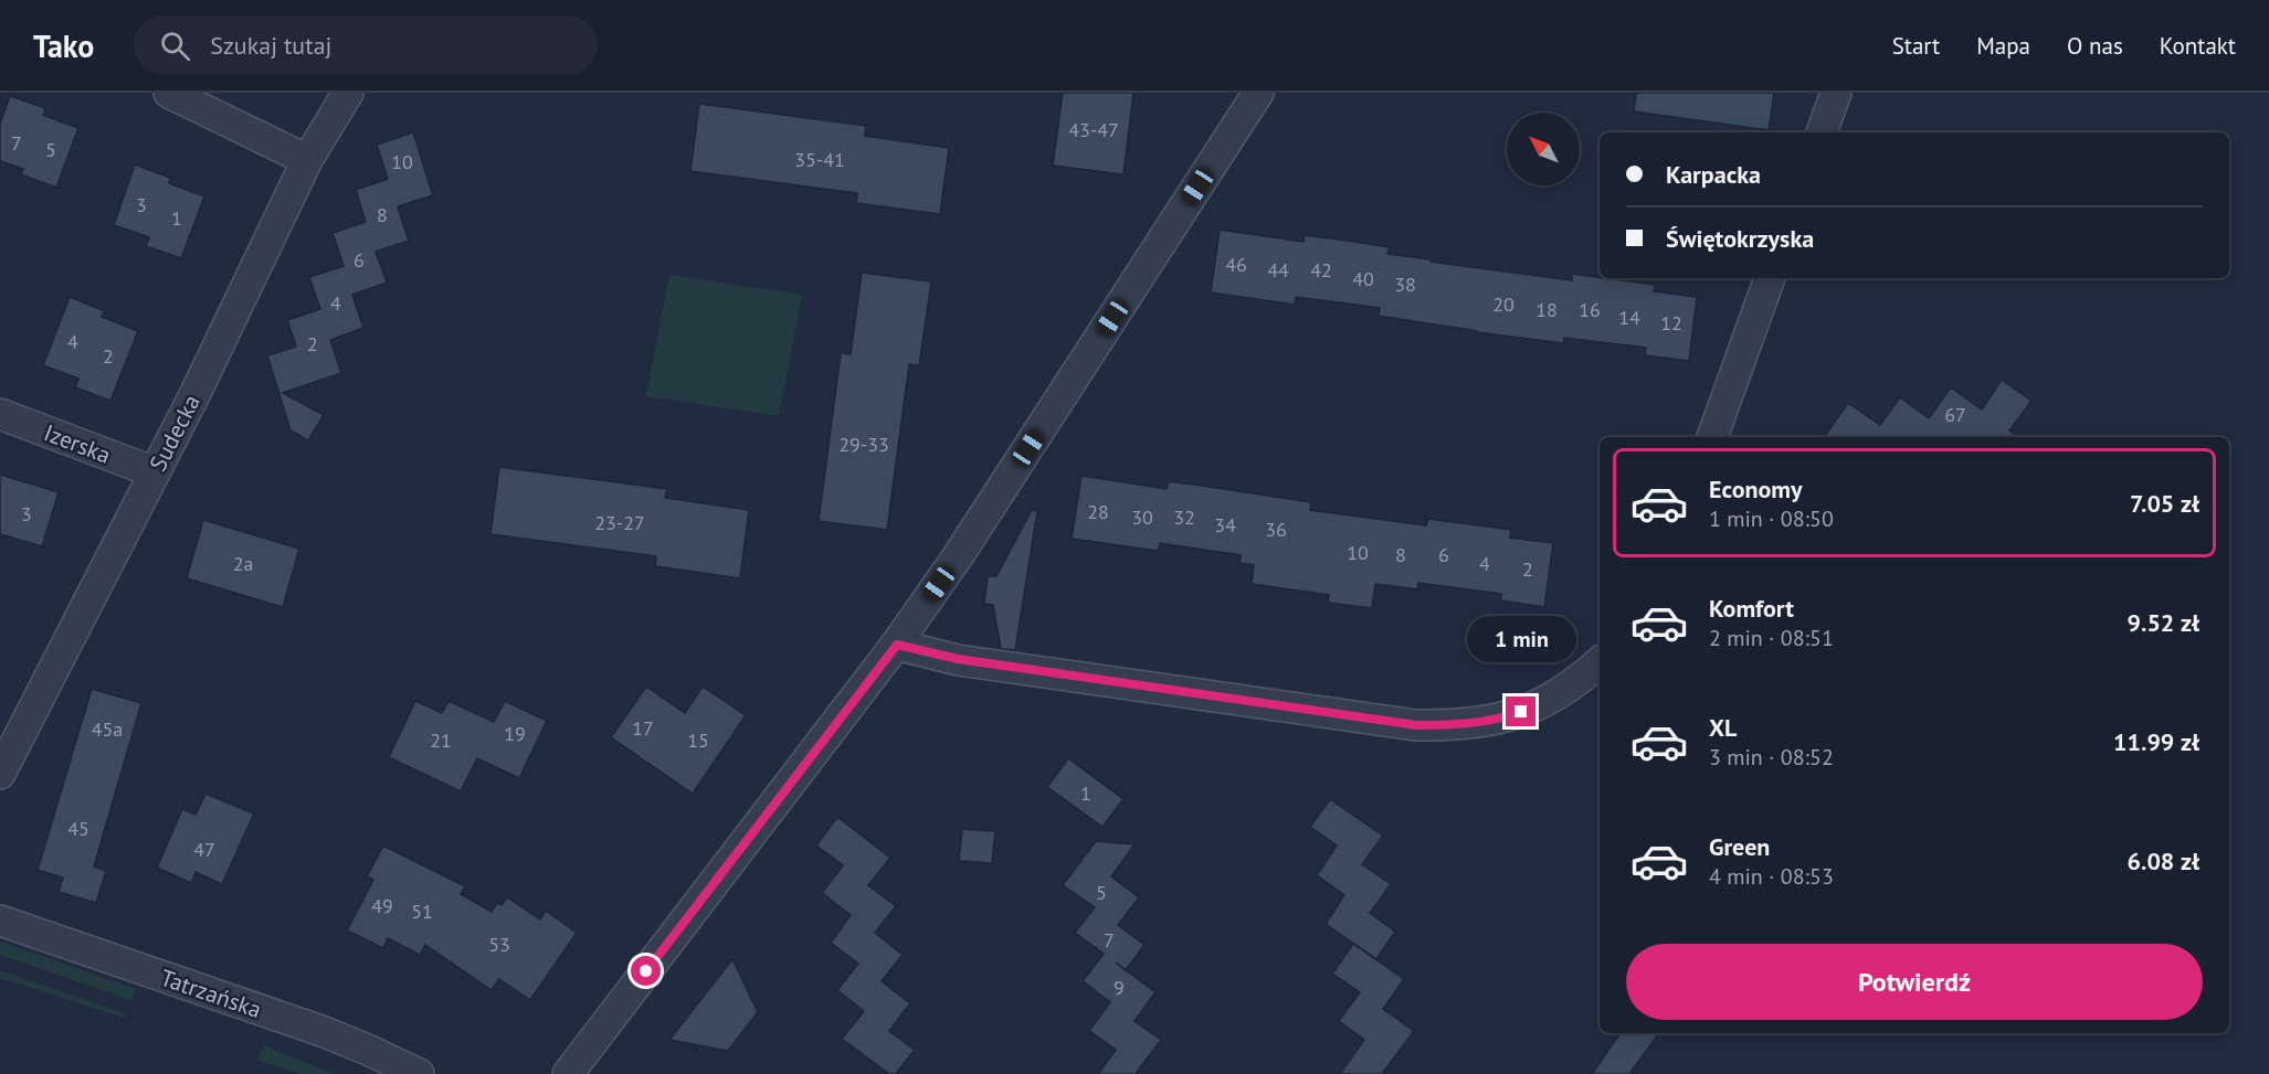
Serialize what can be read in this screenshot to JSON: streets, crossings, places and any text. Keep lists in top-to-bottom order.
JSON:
{
  "streets": {
    "street": ["Sudecka", "Izerska", "Tatrzańska"]
  },
  "crossings": [
    ["Sudecka", "Izerska"]
  ],
  "house_numbers": [
    "43-47",
    "7",
    "5",
    "35-41",
    "10",
    "3",
    "8",
    "1",
    "6",
    "46",
    "44",
    "42",
    "40",
    "38",
    "4",
    "20",
    "18",
    "16",
    "14",
    "12",
    "4",
    "2",
    "2",
    "67",
    "29-33",
    "28",
    "3",
    "30",
    "32",
    "23-27",
    "34",
    "36",
    "10",
    "8",
    "6",
    "2a",
    "4",
    "2",
    "17",
    "45a",
    "19",
    "21",
    "15",
    "1",
    "45",
    "47",
    "5",
    "49",
    "51",
    "7",
    "53",
    "9"
  ],
  "north": "top left",
  "page": {
    "header": "Tako",
    "search": "Szukaj tutaj",
    "nav": [
      "Start",
      "Mapa",
      "O nas",
      "Kontakt"
    ],
    "banner": ["Karpacka", "Świętokrzyska"],
    "list": [
      {
        "name": "Economy",
        "note": "1 min · 08:50",
        "value": "7.05 zł"
      },
      {
        "name": "Komfort",
        "note": "2 min · 08:51",
        "value": "9.52 zł"
      },
      {
        "name": "XL",
        "note": "3 min · 08:52",
        "value": "11.99 zł"
      },
      {
        "name": "Green",
        "note": "4 min · 08:53",
        "value": "6.08 zł"
      }
    ],
    "bubble": "1 min",
    "buttons": "Potwierdź"
  }
}
